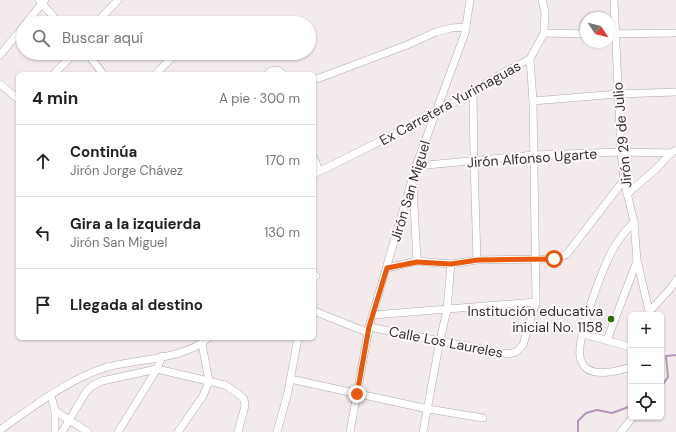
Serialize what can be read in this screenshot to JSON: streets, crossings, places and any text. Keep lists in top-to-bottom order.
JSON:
{
  "streets": {
    "street": [
      "Ex Carretera Yurimaguas",
      "Jirón 29 de Julio",
      "Jirón Alfonso Ugarte",
      "Jirón San Miguel",
      "Calle Los Laureles"
    ]
  },
  "crossings": [
    ["Ex Carretera Yurimaguas", "Jirón San Miguel"],
    ["Jirón 29 de Julio", "Jirón Alfonso Ugarte"],
    ["Jirón Alfonso Ugarte", "Jirón San Miguel"],
    ["Jirón San Miguel", "Calle Los Laureles"]
  ],
  "places": ["Institución educativa inicial No. 1158"],
  "north": "bottom right",
  "page": {
    "search": "Buscar aquí",
    "heading": ["4 min", "A pie · 300 m"],
    "list": [
      ["Continúa", "Jirón Jorge Chávez", "170 m"],
      ["Gira a la izquierda", "Jirón San Miguel", "130 m"],
      "Llegada al destino"
    ],
    "map_buttons": ["+", "−"]
  }
}
